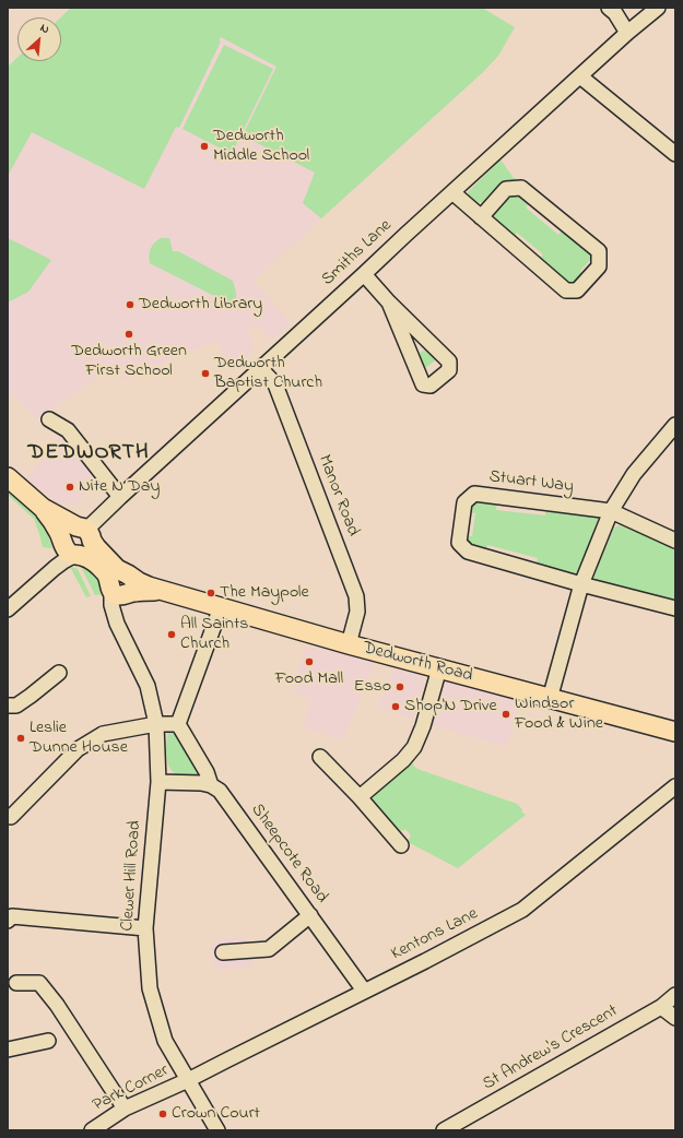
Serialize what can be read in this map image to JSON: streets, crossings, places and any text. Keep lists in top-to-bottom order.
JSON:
{
  "streets": {
    "main road": ["Dedworth Road"],
    "street": [
      "Smiths Lane",
      "Stuart Way",
      "Manor Road",
      "Sheepcote Road",
      "Clewer Hill Road",
      "Kentons Lane",
      "St Andrew's Crescent",
      "Park Corner"
    ]
  },
  "crossings": [
    ["Smiths Lane", "Manor Road"],
    ["Smiths Lane", "Dedworth Road"],
    ["Manor Road", "Dedworth Road"],
    ["Dedworth Road", "Clewer Hill Road"],
    ["Sheepcote Road", "Kentons Lane"],
    ["Clewer Hill Road", "Kentons Lane"],
    ["Clewer Hill Road", "Park Corner"],
    ["Kentons Lane", "Park Corner"]
  ],
  "districts": ["DEDWORTH"],
  "places": [
    "Dedworth Middle School",
    "Dedworth Library",
    "Dedworth Green First School",
    "Dedworth Baptist Church",
    "Nite N Day",
    "The Maypole",
    "All Saints Church",
    "Food Mall",
    "Esso",
    "Shop'N Drive",
    "Windsor Food & Wine",
    "Leslie Dunne House",
    "Crown Court"
  ],
  "north": "top right"
}
